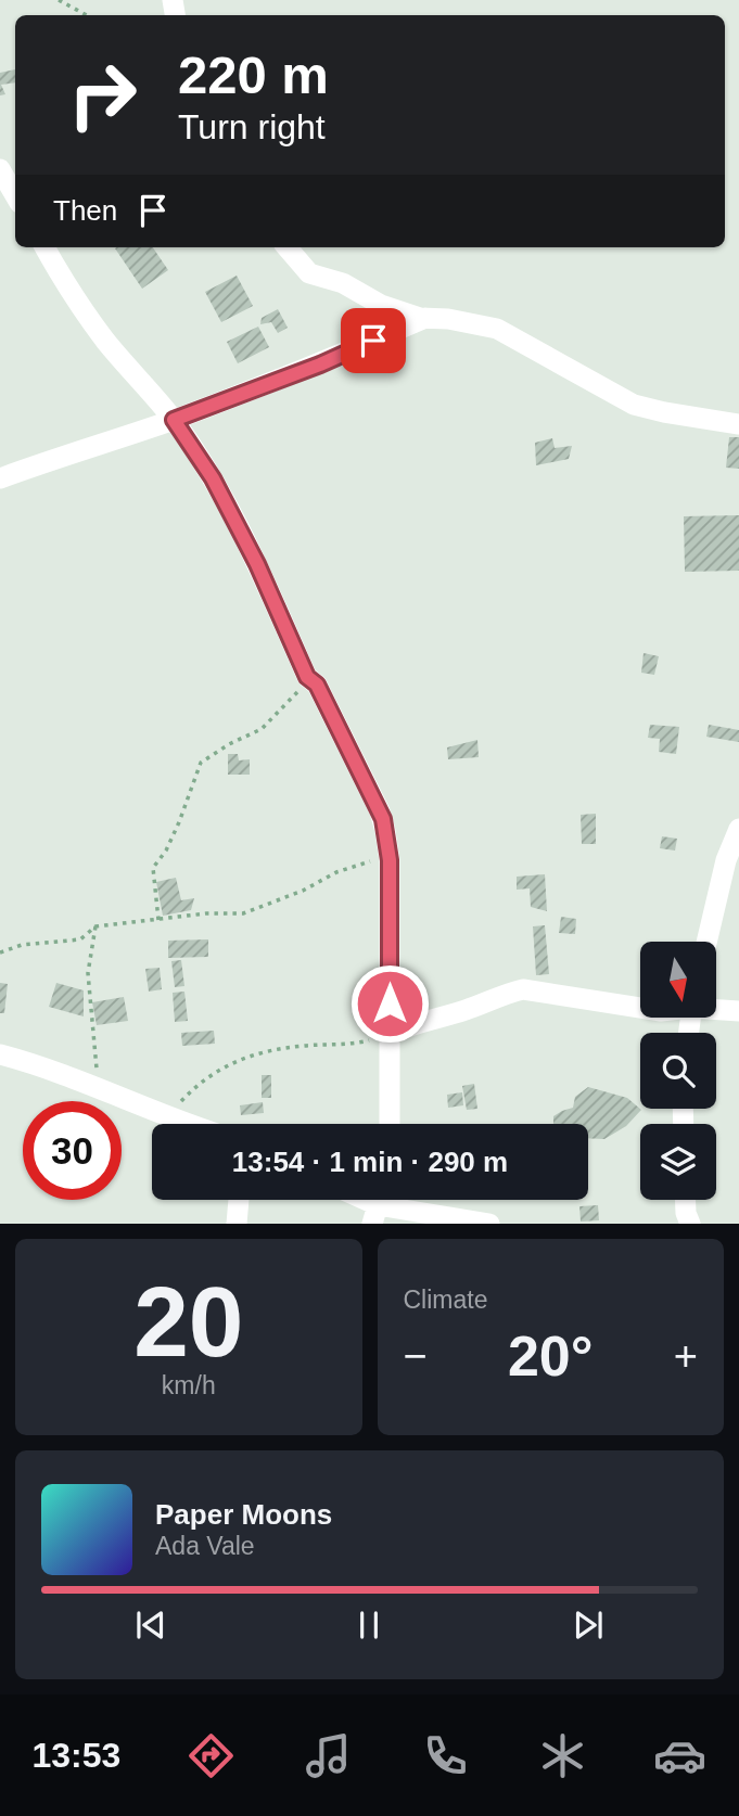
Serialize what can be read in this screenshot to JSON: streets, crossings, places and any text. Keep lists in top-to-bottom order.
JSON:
{
  "north": "bottom",
  "page": {
    "turn": ["220 m", "Turn right"],
    "then": "Then",
    "limit": "30",
    "trip": "13:54 · 1 min · 290 m",
    "tile": [
      ["20", "km/h"],
      "Climate"
    ],
    "heat": ["−", "20°", "+"],
    "song": ["Paper Moons", "Ada Vale"],
    "tabs": "13:53"
  }
}
